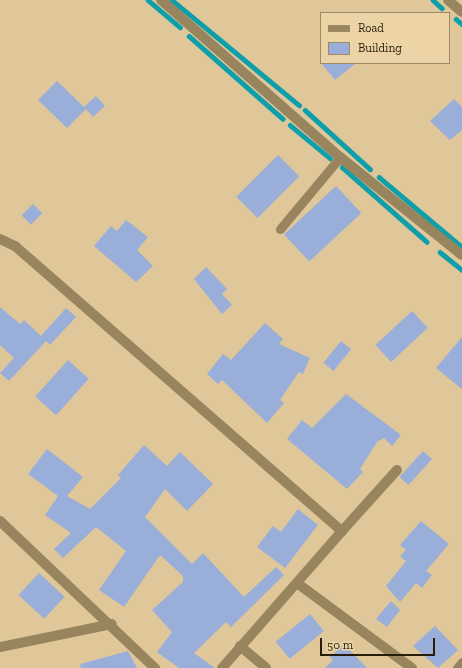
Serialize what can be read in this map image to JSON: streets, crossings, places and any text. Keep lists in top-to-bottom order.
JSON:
{
  "legend": ["Road", "Building"],
  "scale_bar": "50 m"
}
